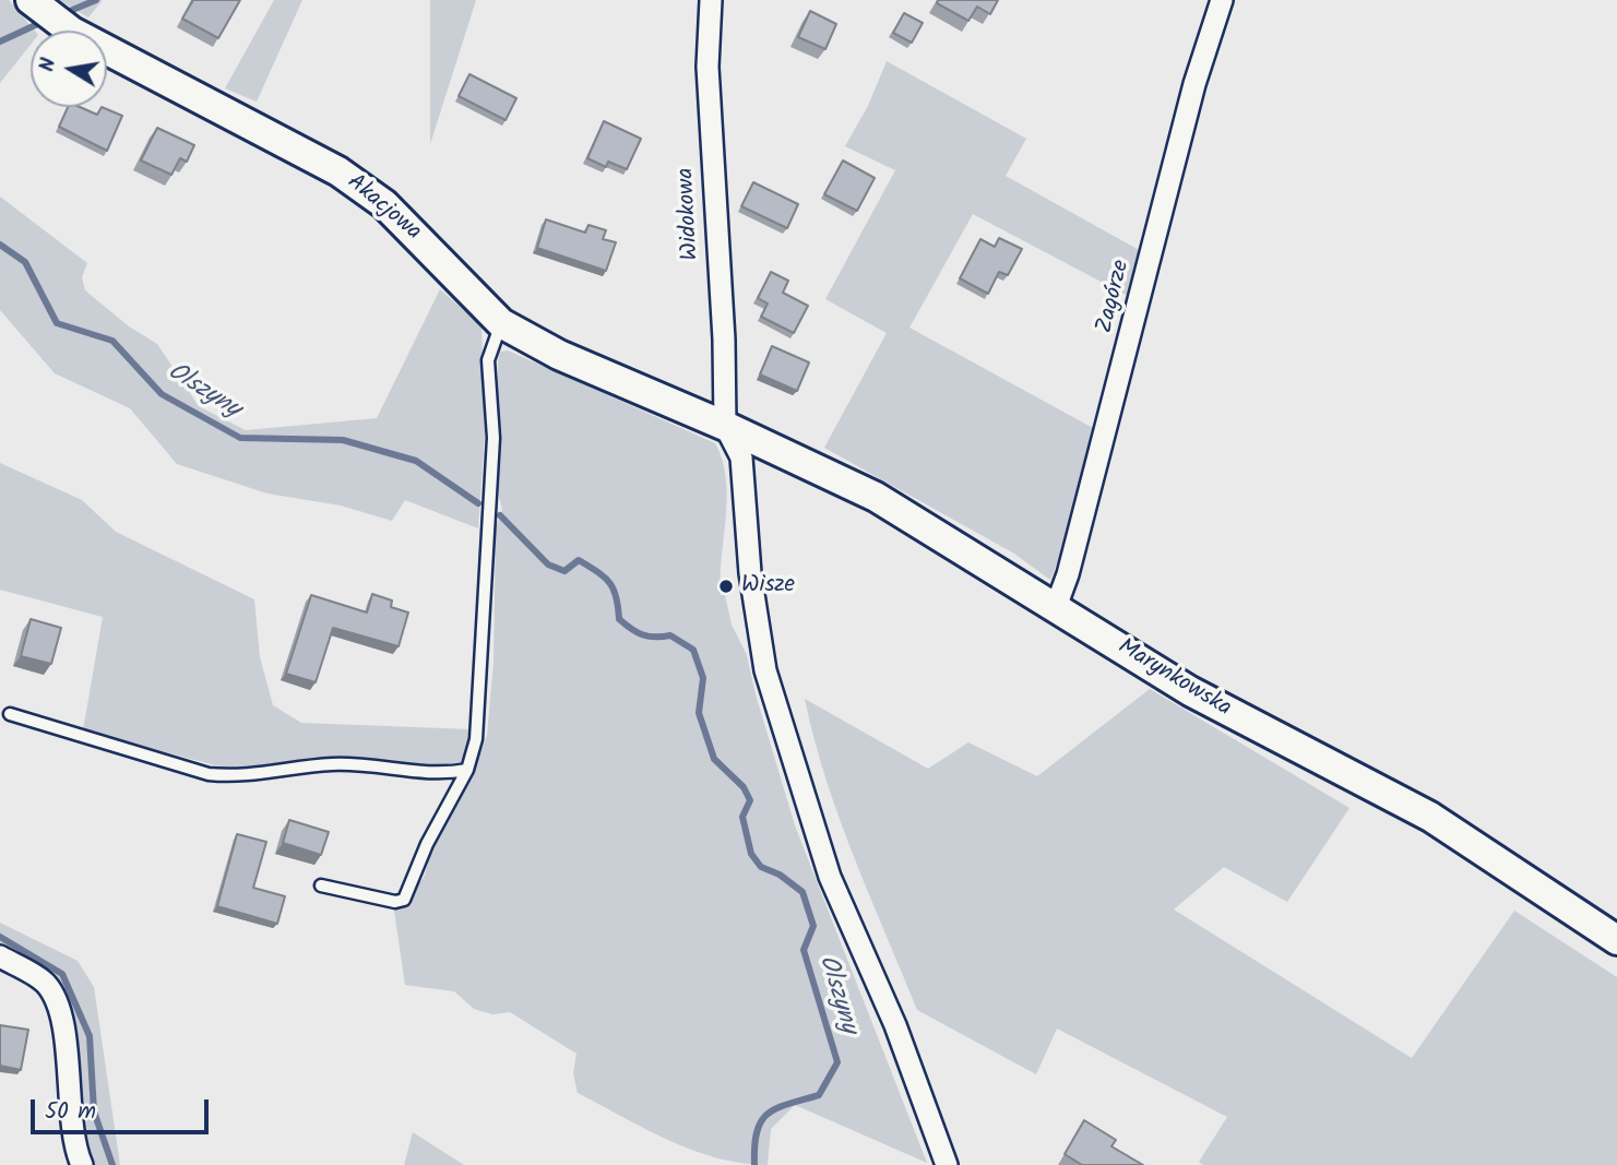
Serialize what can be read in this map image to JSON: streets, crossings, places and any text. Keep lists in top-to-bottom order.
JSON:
{
  "streets": {
    "street": [
      "Akacjowa",
      "Widokowa",
      "Zagórze",
      "Marynkowska"
    ]
  },
  "crossings": [
    ["Akacjowa", "Widokowa"],
    ["Akacjowa", "Marynkowska"],
    ["Widokowa", "Marynkowska"],
    ["Zagórze", "Marynkowska"]
  ],
  "water": ["Olszyny"],
  "places": ["Wisze"],
  "scale_bar": "50 m",
  "north": "left"
}
